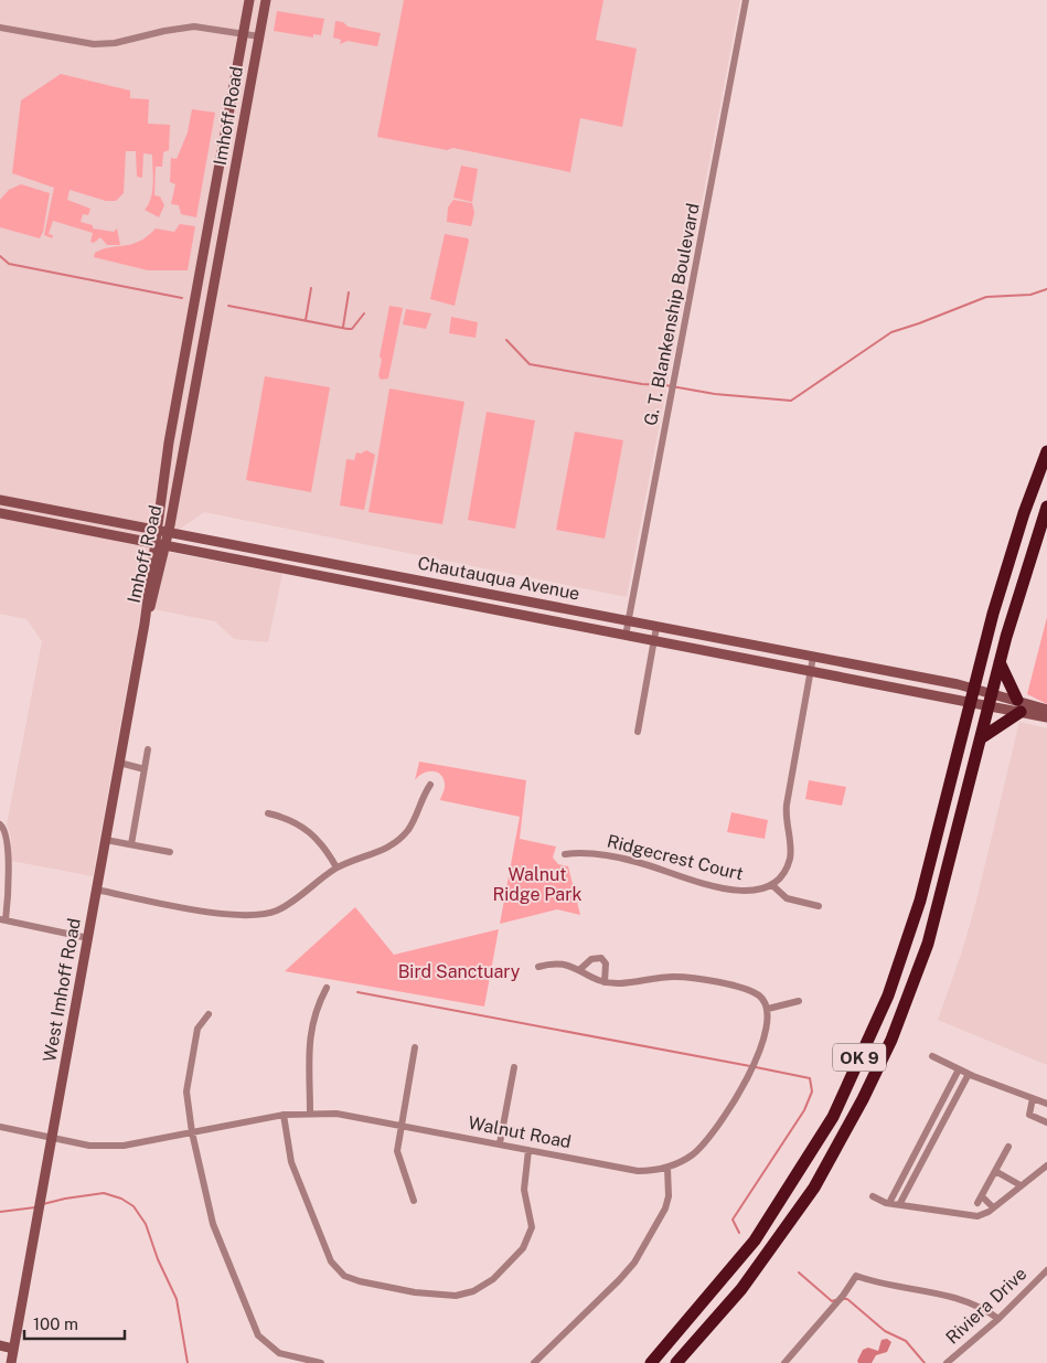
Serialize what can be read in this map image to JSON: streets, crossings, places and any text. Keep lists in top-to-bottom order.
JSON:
{
  "streets": {
    "highway": ["OK 9"],
    "main road": ["Imhoff Road", "Chautauqua Avenue", "West Imhoff Road"],
    "street": [
      "G. T. Blankenship Boulevard",
      "Ridgecrest Court",
      "Walnut Road",
      "Riviera Drive"
    ]
  },
  "crossings": [
    ["Imhoff Road", "Chautauqua Avenue"],
    ["Imhoff Road", "West Imhoff Road"],
    ["G. T. Blankenship Boulevard", "Chautauqua Avenue"],
    ["Chautauqua Avenue", "OK 9"],
    ["West Imhoff Road", "Walnut Road"]
  ],
  "parks": ["Walnut Ridge Park", "Bird Sanctuary"],
  "scale_bar": "100 m"
}
